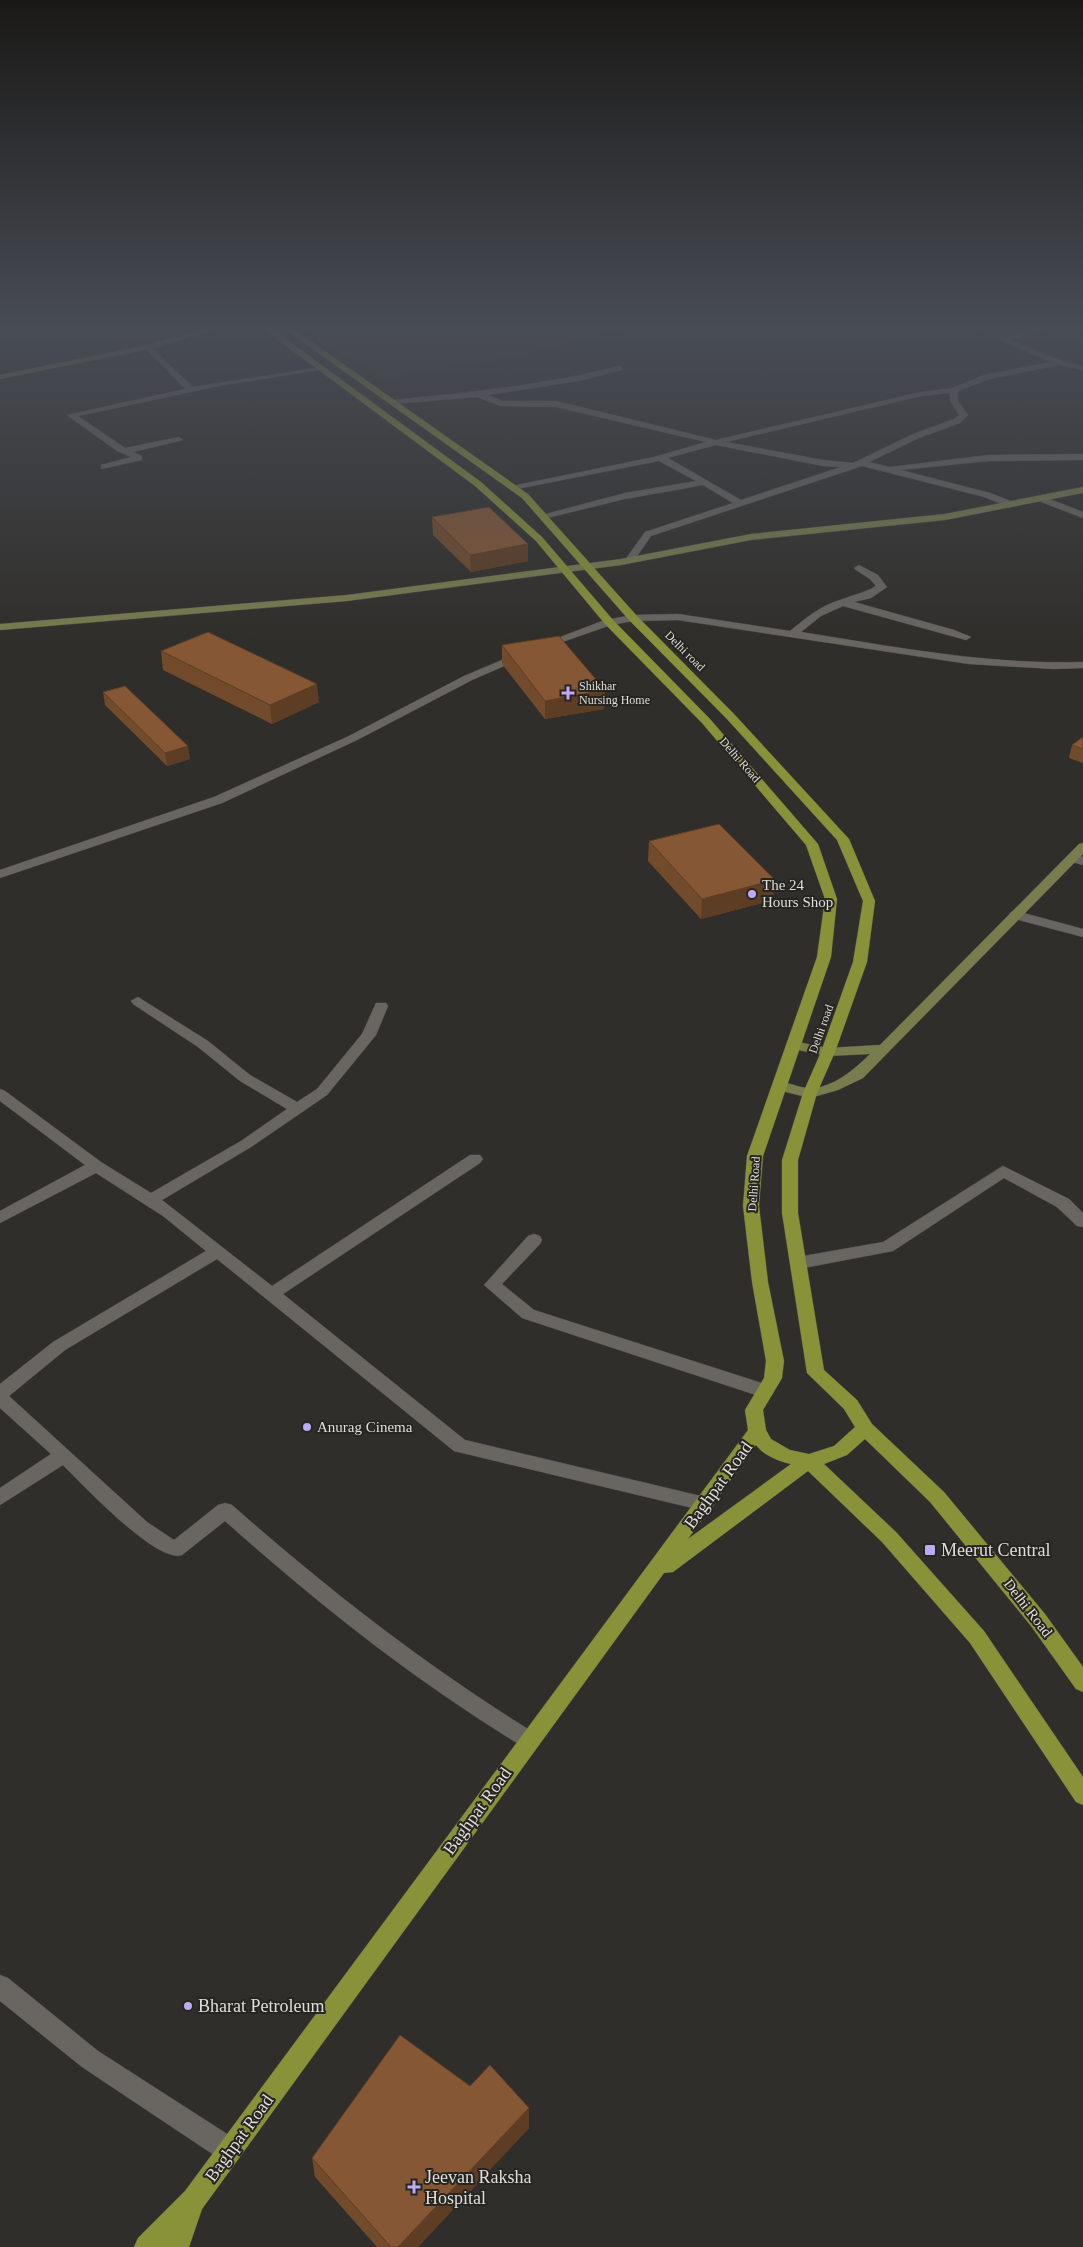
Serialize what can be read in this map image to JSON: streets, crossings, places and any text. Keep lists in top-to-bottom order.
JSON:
{
  "streets": {
    "main road": ["Delhi road", "Delhi Road", "Baghpat Road"]
  },
  "crossings": [
    ["Delhi road", "Delhi Road"],
    ["Delhi Road", "Baghpat Road"]
  ],
  "places": {
    "health": ["Shikhar Nursing Home", "Jeevan Raksha Hospital"],
    "other": ["The 24 Hours Shop", "Anurag Cinema", "Bharat Petroleum"],
    "transit": ["Meerut Central"]
  }
}
